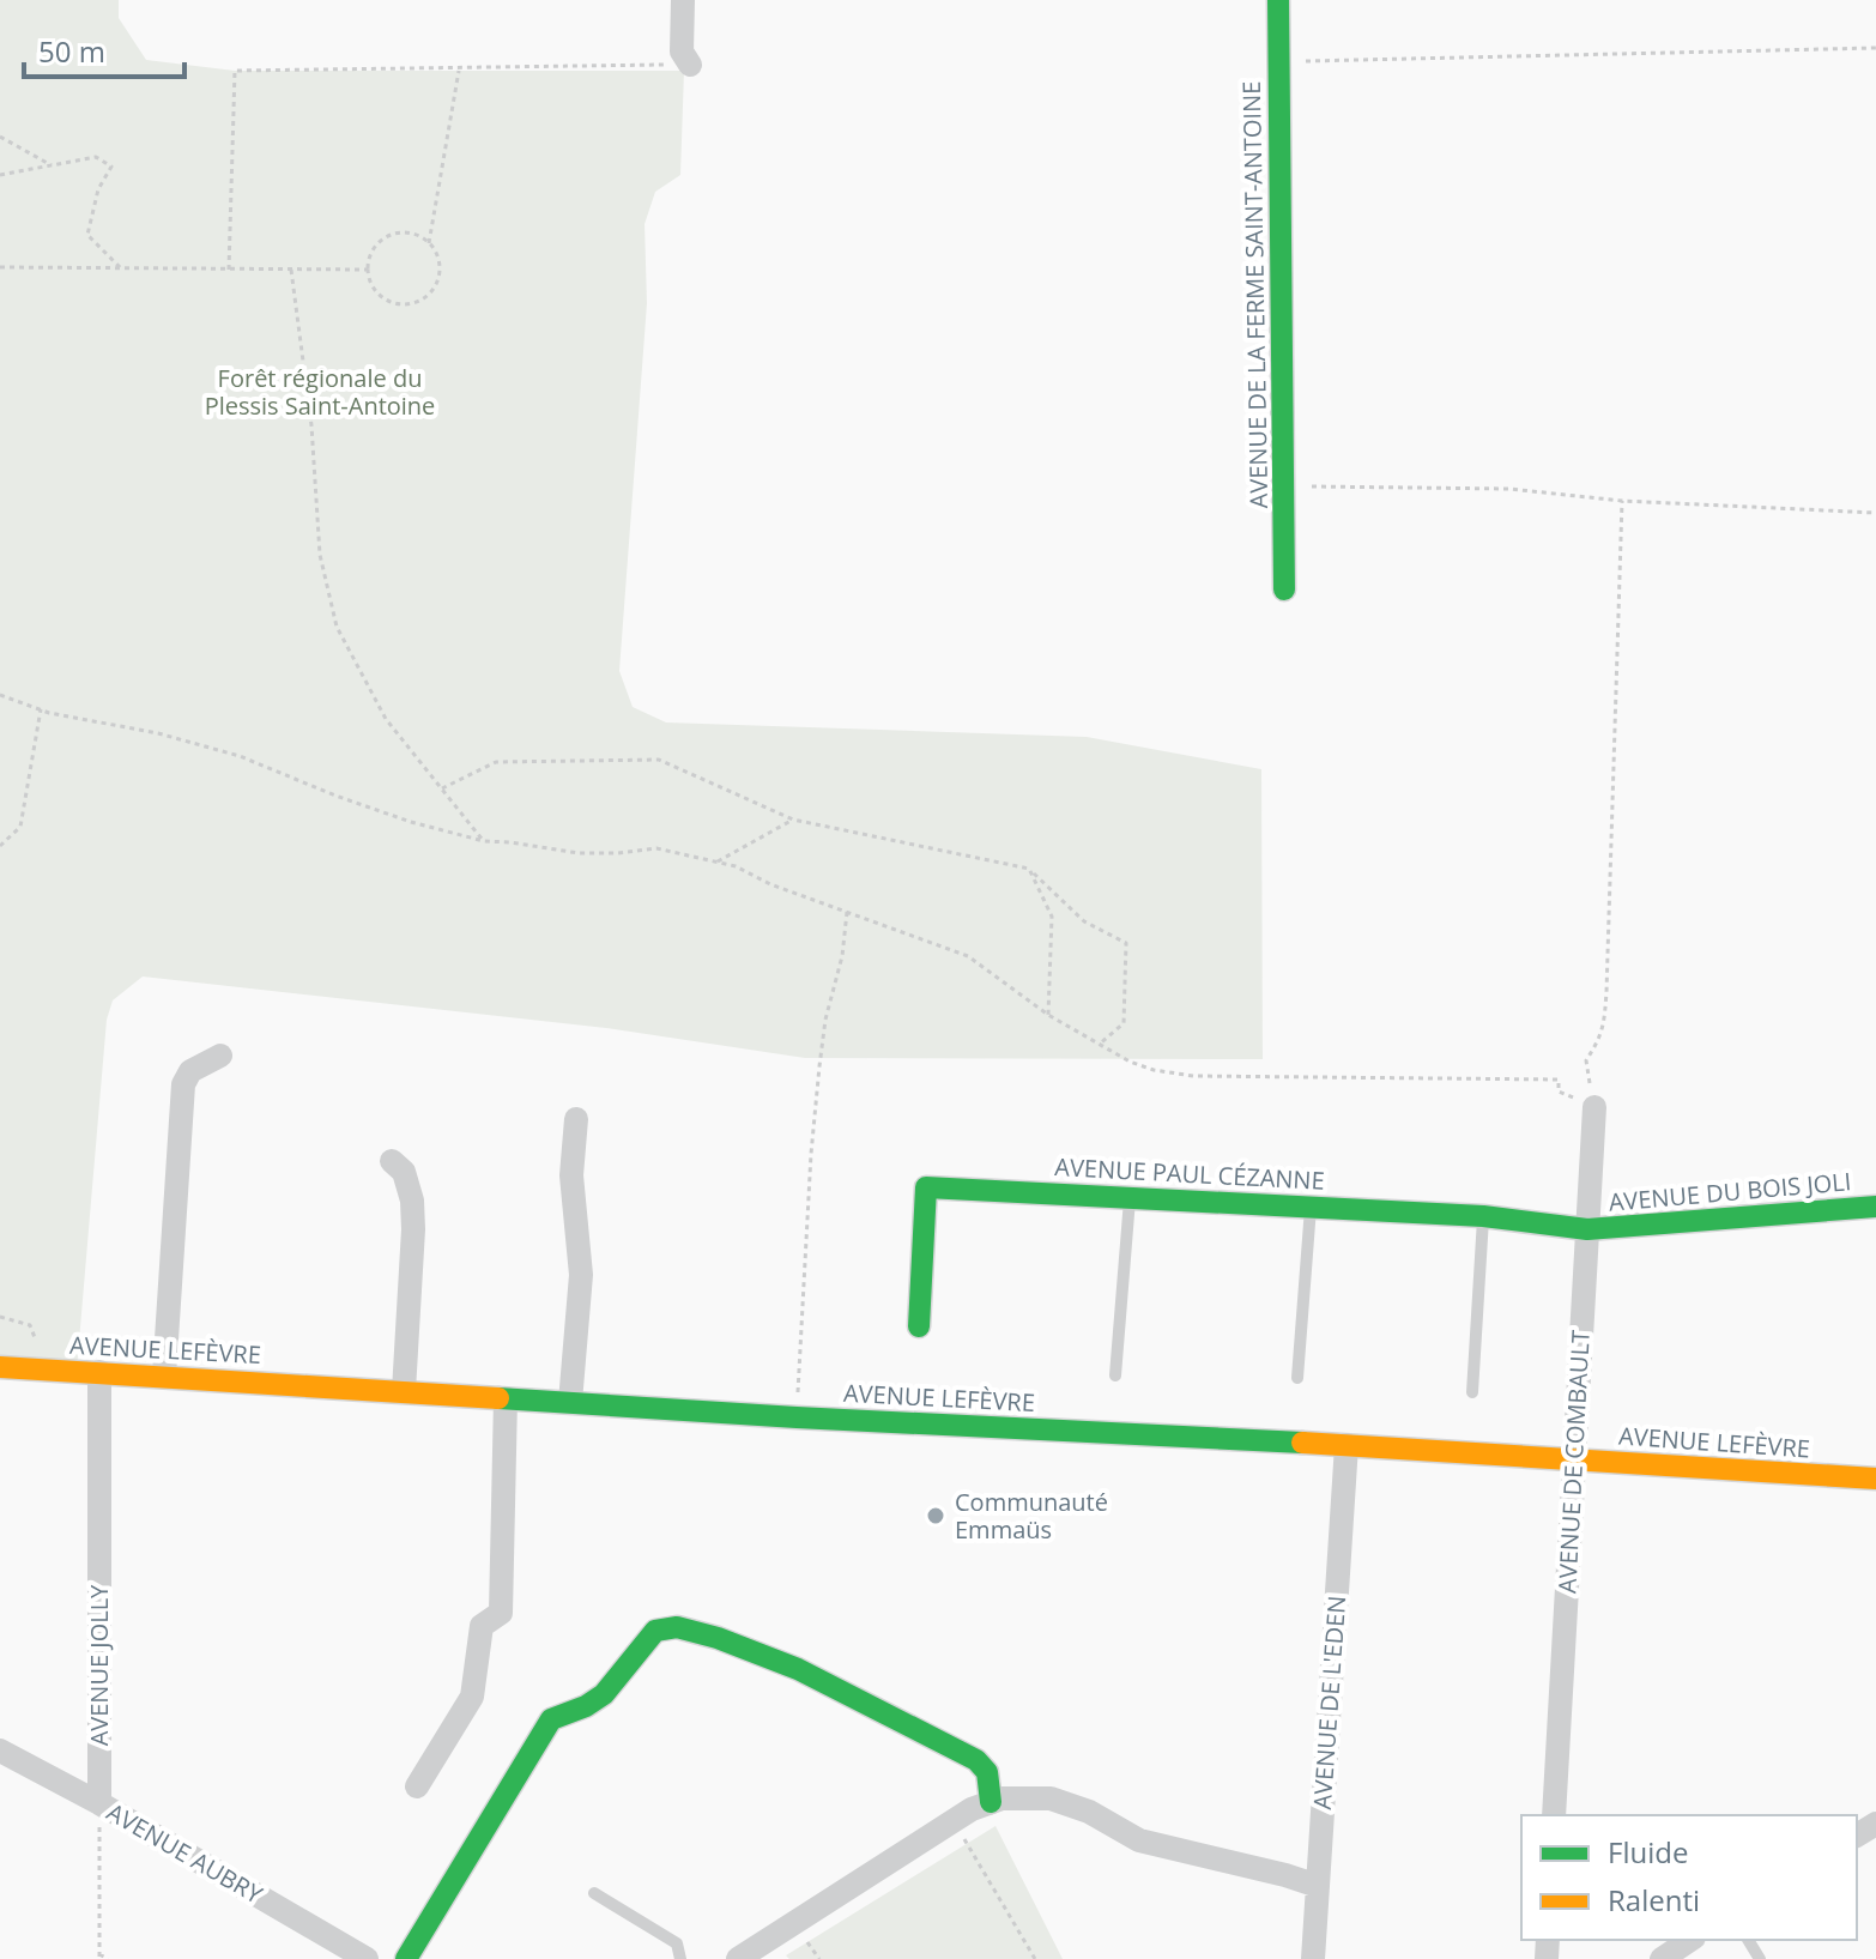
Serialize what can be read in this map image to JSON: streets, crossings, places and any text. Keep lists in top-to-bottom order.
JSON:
{
  "streets": {
    "street": [
      "AVENUE DE LA FERME SAINT-ANTOINE",
      "AVENUE PAUL CÉZANNE",
      "AVENUE DU BOIS JOLI",
      "AVENUE LEFÈVRE",
      "AVENUE DE COMBAULT",
      "AVENUE JOLLY",
      "AVENUE DE L'EDEN",
      "AVENUE AUBRY"
    ]
  },
  "crossings": [
    ["AVENUE PAUL CÉZANNE", "AVENUE DU BOIS JOLI"],
    ["AVENUE PAUL CÉZANNE", "AVENUE DE COMBAULT"],
    ["AVENUE DU BOIS JOLI", "AVENUE DE COMBAULT"],
    ["AVENUE LEFÈVRE", "AVENUE DE COMBAULT"],
    ["AVENUE LEFÈVRE", "AVENUE JOLLY"],
    ["AVENUE LEFÈVRE", "AVENUE DE L'EDEN"],
    ["AVENUE JOLLY", "AVENUE AUBRY"]
  ],
  "parks": ["Forêt régionale du Plessis Saint-Antoine"],
  "places": ["Communauté Emmaüs"],
  "legend": ["Fluide", "Ralenti"],
  "scale_bar": "50 m"
}
